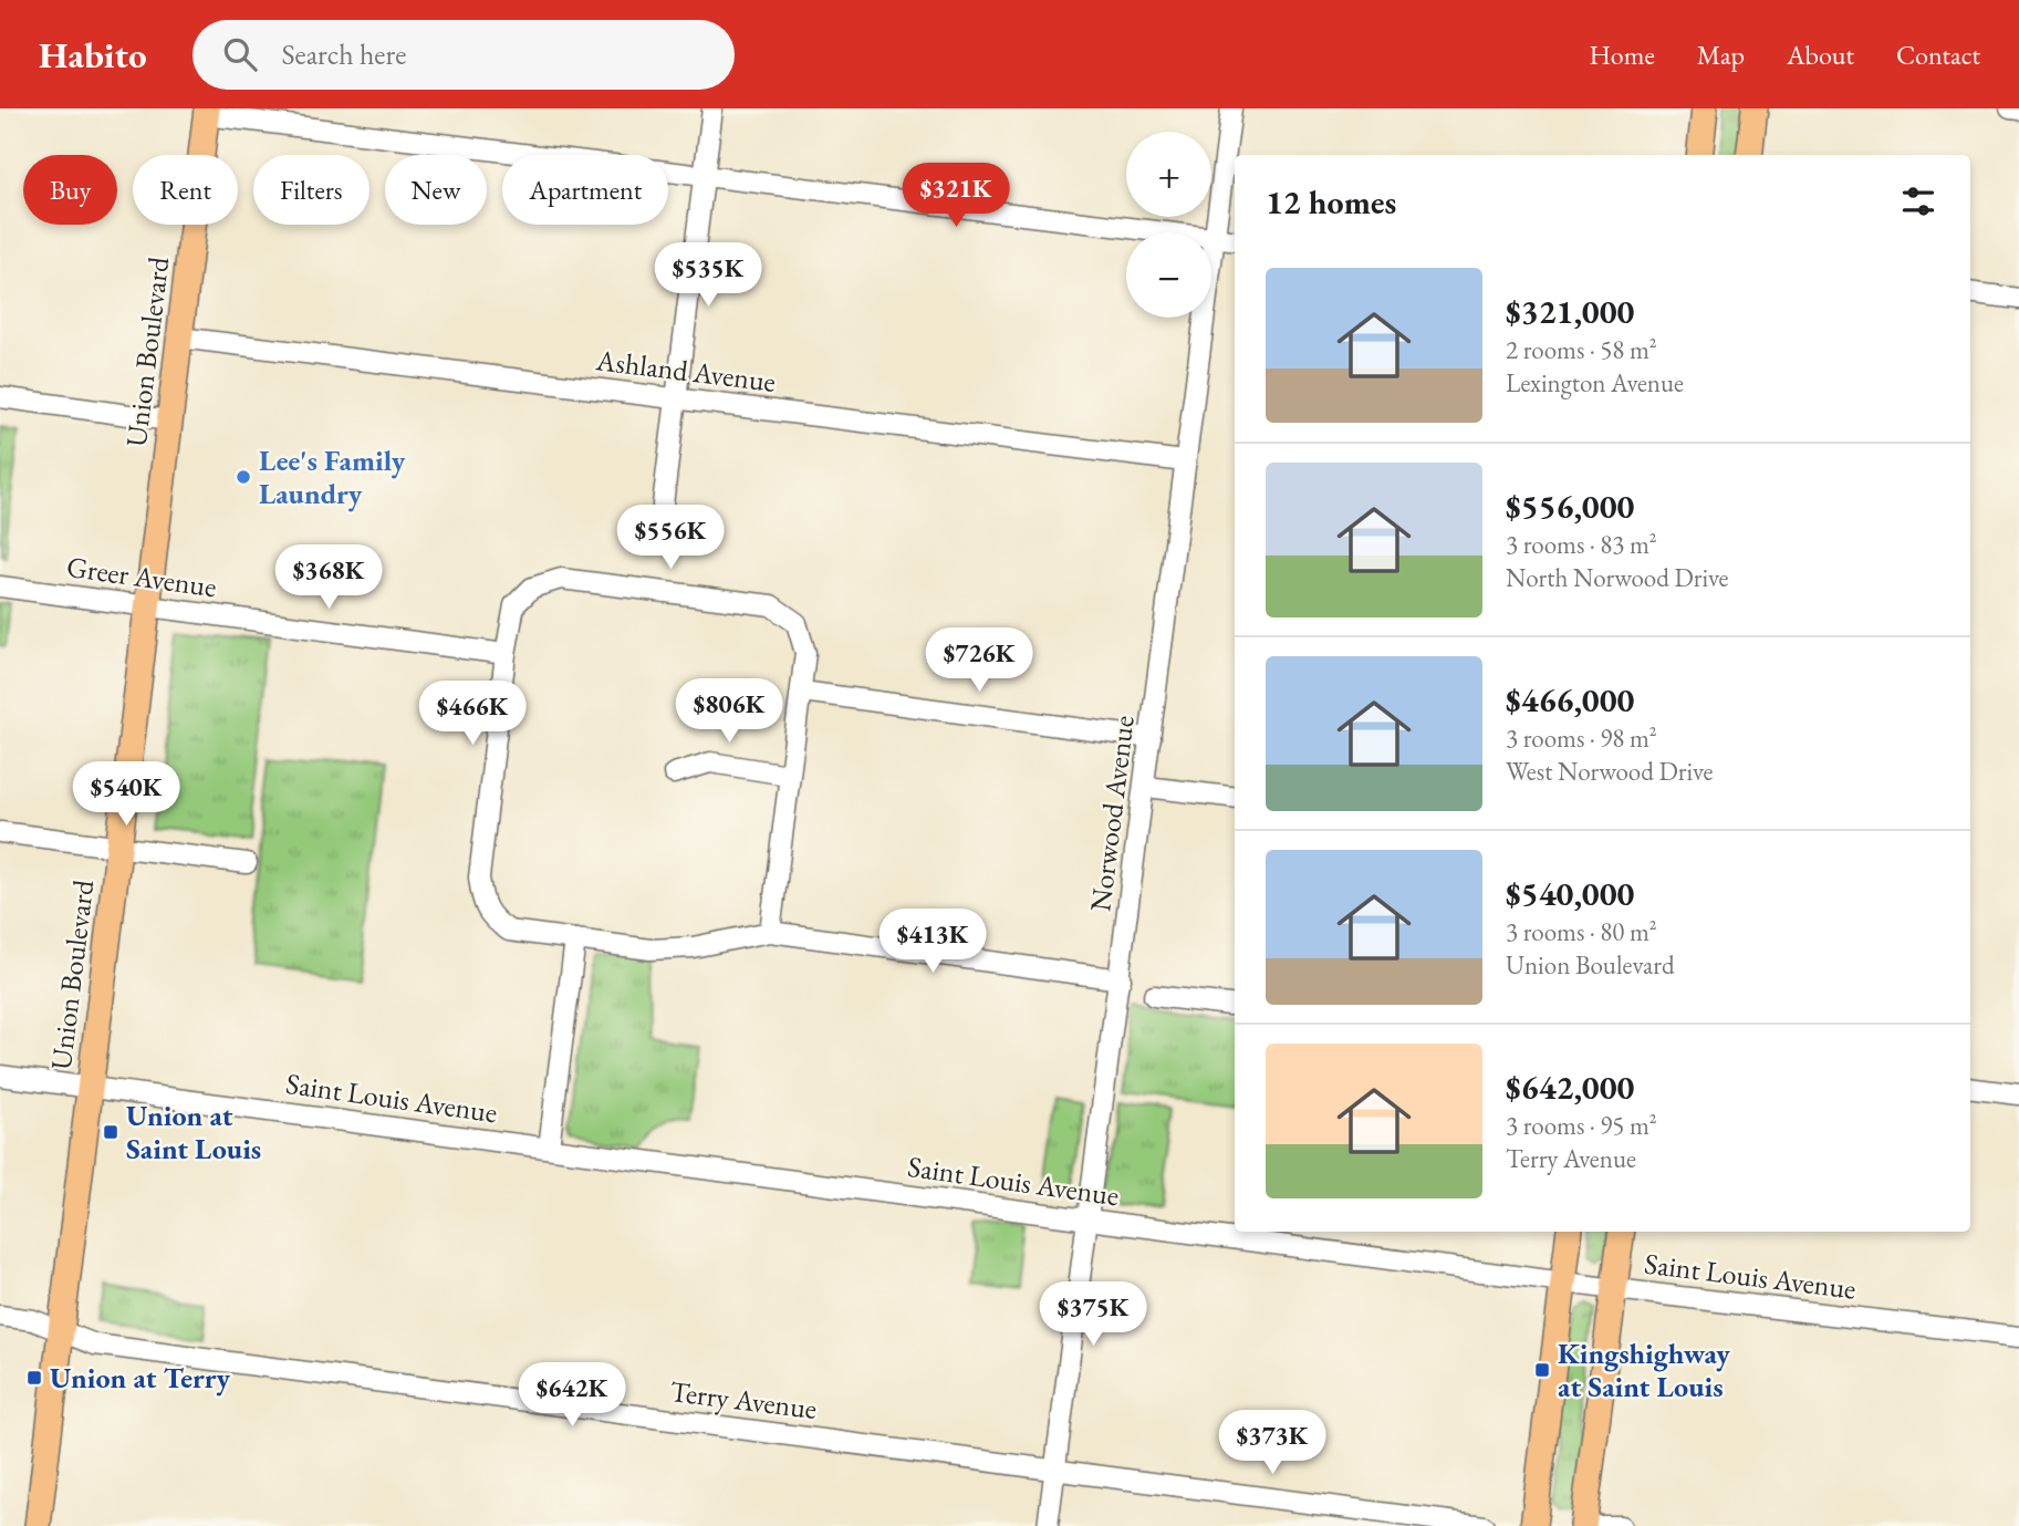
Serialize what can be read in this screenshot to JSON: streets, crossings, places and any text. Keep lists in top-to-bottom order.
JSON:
{
  "streets": {
    "main road": ["Union Boulevard"],
    "street": [
      "Ashland Avenue",
      "Greer Avenue",
      "Norwood Avenue",
      "Saint Louis Avenue",
      "Terry Avenue"
    ]
  },
  "crossings": [
    ["Union Boulevard", "Ashland Avenue"],
    ["Union Boulevard", "Greer Avenue"],
    ["Union Boulevard", "Saint Louis Avenue"],
    ["Union Boulevard", "Terry Avenue"],
    ["Ashland Avenue", "Norwood Avenue"],
    ["Norwood Avenue", "Saint Louis Avenue"],
    ["Norwood Avenue", "Terry Avenue"]
  ],
  "places": {
    "other": ["Lee's Family Laundry"],
    "transit": ["Union at Saint Louis", "Kingshighway at Saint Louis", "Union at Terry"]
  },
  "page": {
    "header": "Habito",
    "search": "Search here",
    "nav": [
      "Home",
      "Map",
      "About",
      "Contact"
    ],
    "map_buttons": ["+", "−"],
    "chip": [
      "Buy",
      "Rent",
      "Filters",
      "New",
      "Apartment"
    ],
    "heading": "12 homes",
    "price": [
      "$321K",
      "$535K",
      "$556K",
      "$368K",
      "$726K",
      "$806K",
      "$466K",
      "$540K",
      "$413K",
      "$375K",
      "$642K",
      "$373K"
    ],
    "list": [
      {
        "name": "$321,000",
        "note": "2 rooms · 58 m² · Lexington Avenue"
      },
      {
        "name": "$556,000",
        "note": "3 rooms · 83 m² · North Norwood Drive"
      },
      {
        "name": "$466,000",
        "note": "3 rooms · 98 m² · West Norwood Drive"
      },
      {
        "name": "$540,000",
        "note": "3 rooms · 80 m² · Union Boulevard"
      },
      {
        "name": "$642,000",
        "note": "3 rooms · 95 m² · Terry Avenue"
      }
    ]
  }
}
